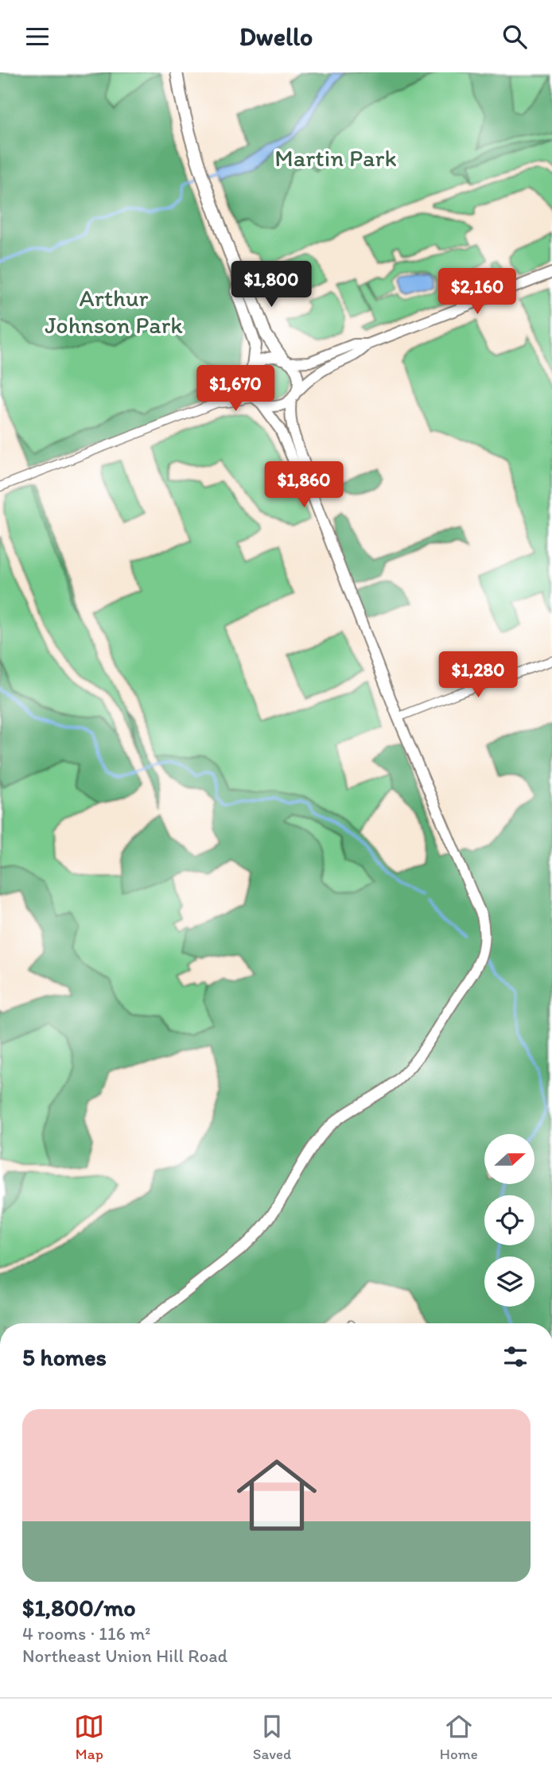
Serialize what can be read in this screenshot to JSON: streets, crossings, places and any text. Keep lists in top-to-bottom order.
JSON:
{
  "parks": ["Martin Park", "Arthur Johnson Park"],
  "north": "right",
  "page": {
    "header": "Dwello",
    "price": [
      "$1,800",
      "$2,160",
      "$1,670",
      "$1,860",
      "$1,280"
    ],
    "heading": "5 homes",
    "list": [
      {
        "name": "$1,800/mo",
        "note": "4 rooms · 116 m² · Northeast Union Hill Road"
      }
    ],
    "tabs": ["Map", "Saved", "Home"]
  }
}
